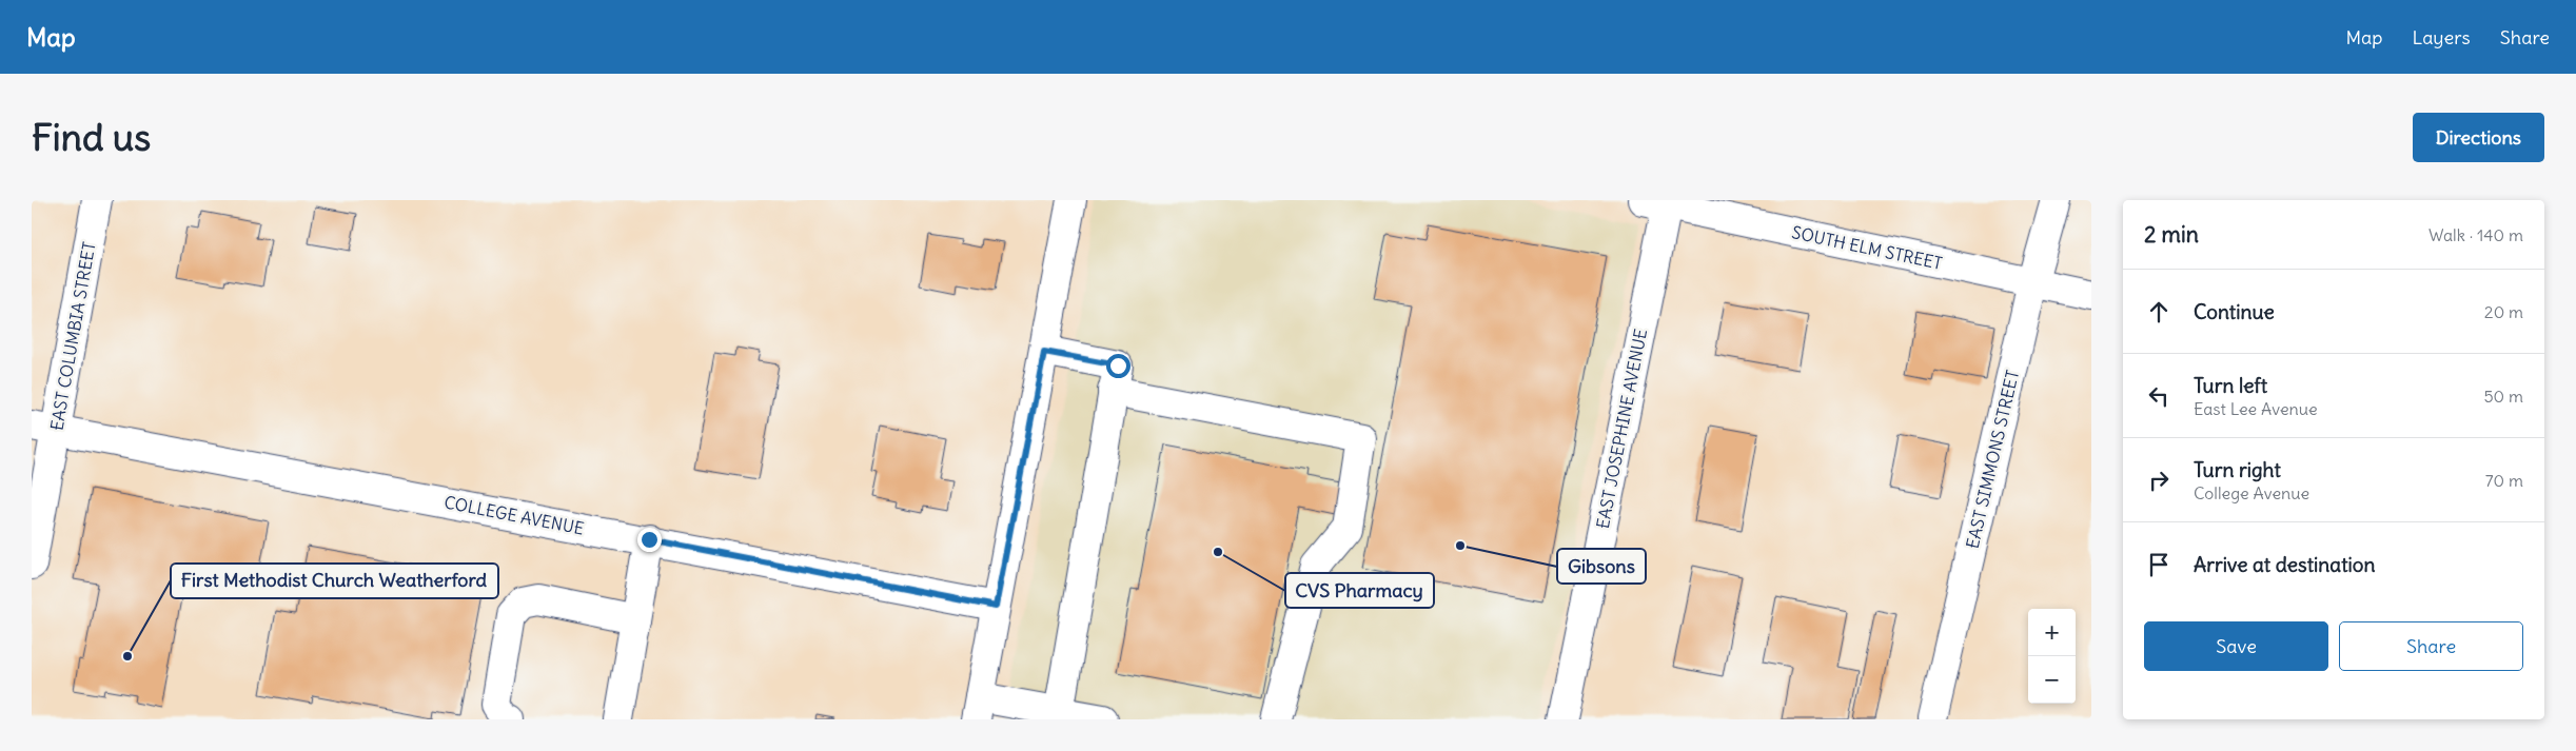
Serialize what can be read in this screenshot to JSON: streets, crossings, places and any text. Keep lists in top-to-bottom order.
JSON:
{
  "streets": {
    "street": [
      "SOUTH ELM STREET",
      "EAST COLUMBIA STREET",
      "EAST JOSEPHINE AVENUE",
      "EAST SIMMONS STREET",
      "COLLEGE AVENUE"
    ]
  },
  "crossings": [
    ["SOUTH ELM STREET", "EAST JOSEPHINE AVENUE"],
    ["SOUTH ELM STREET", "EAST SIMMONS STREET"],
    ["EAST COLUMBIA STREET", "COLLEGE AVENUE"]
  ],
  "places": ["Gibsons", "CVS Pharmacy", "First Methodist Church Weatherford"],
  "page": {
    "header": "Map",
    "nav": ["Map", "Layers", "Share"],
    "buttons": [
      "Directions",
      ["Save", "Share"]
    ],
    "title": "Find us",
    "heading": ["2 min", "Walk · 140 m"],
    "list": [
      ["Continue", "20 m"],
      ["Turn left", "East Lee Avenue", "50 m"],
      ["Turn right", "College Avenue", "70 m"],
      "Arrive at destination"
    ],
    "map_buttons": ["+", "−"]
  }
}
